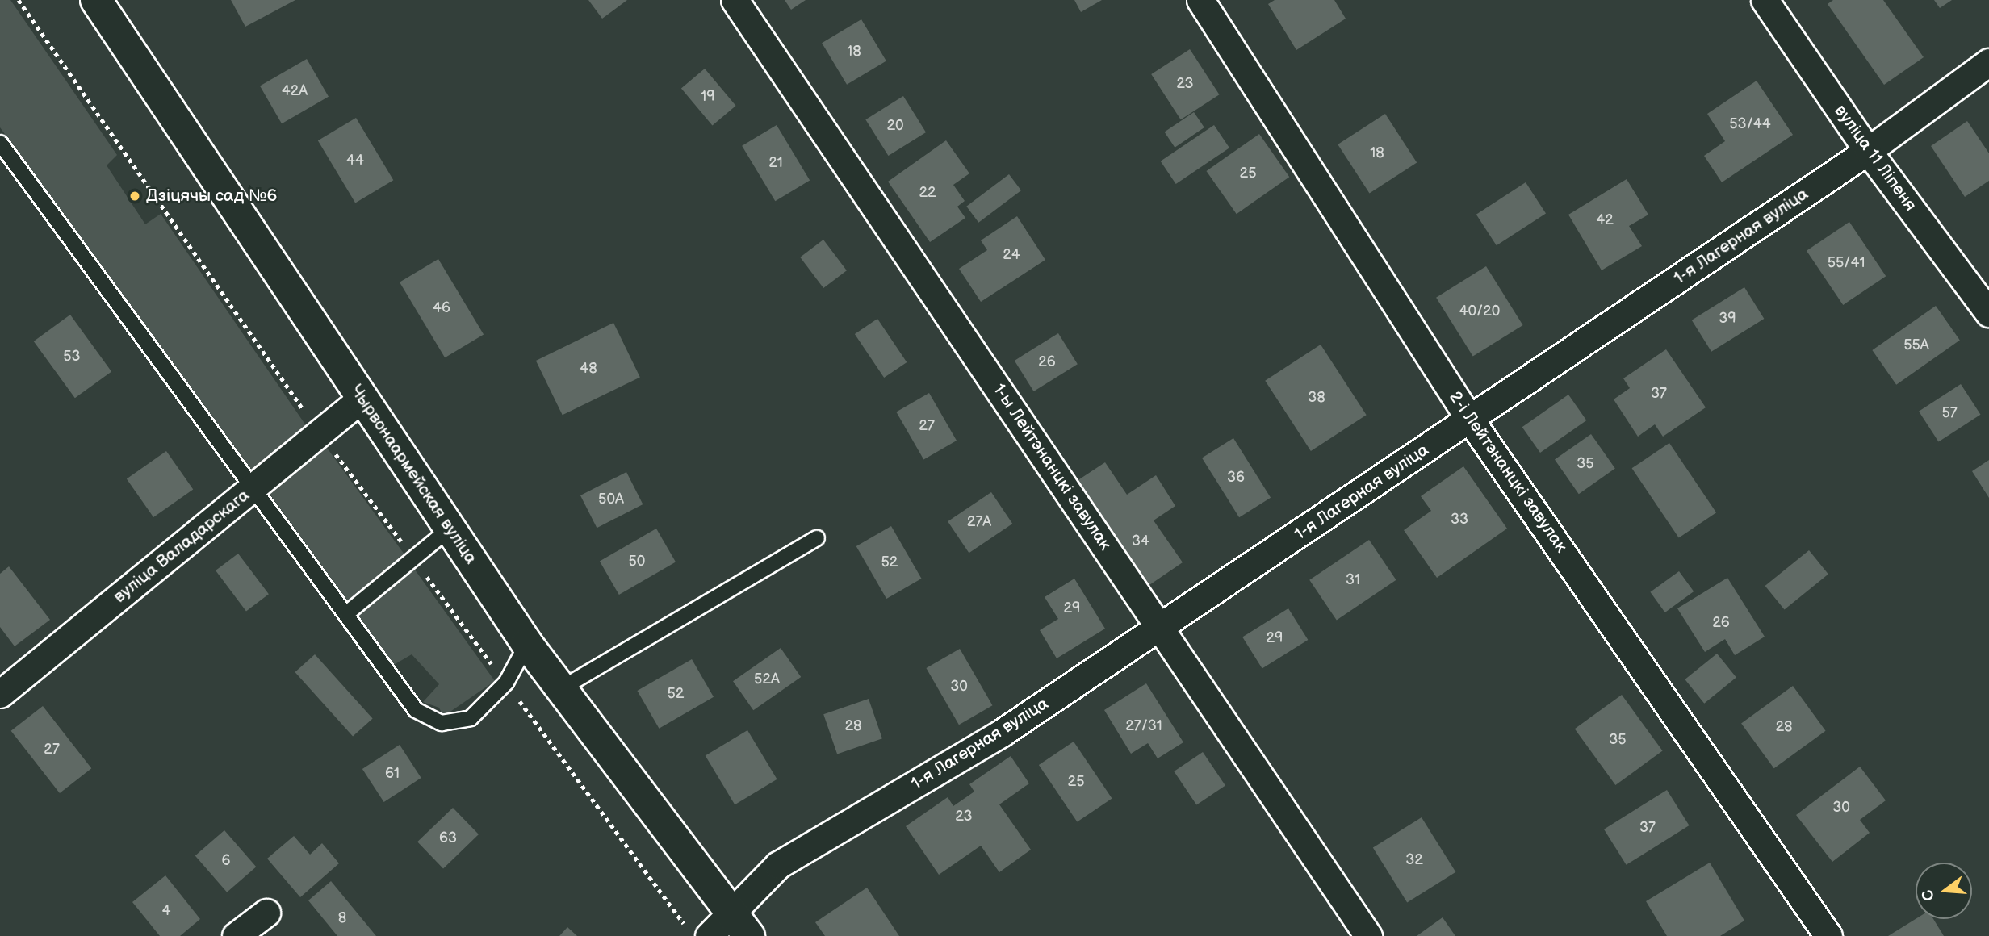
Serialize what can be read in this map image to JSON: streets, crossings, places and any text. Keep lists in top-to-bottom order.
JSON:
{
  "streets": {
    "main road": ["Чырвонаармейская вуліца"],
    "street": [
      "вуліца 11 Ліпеня",
      "1-я Лагерная вуліца",
      "1-ы Лейтэнанцкі завулак",
      "2-і Лейтэнанцкі завулак",
      "вуліца Валадарскага"
    ]
  },
  "crossings": [
    ["вуліца 11 Ліпеня", "1-я Лагерная вуліца"],
    ["1-я Лагерная вуліца", "1-ы Лейтэнанцкі завулак"],
    ["1-я Лагерная вуліца", "2-і Лейтэнанцкі завулак"],
    ["1-я Лагерная вуліца", "Чырвонаармейская вуліца"],
    ["Чырвонаармейская вуліца", "вуліца Валадарскага"]
  ],
  "places": ["Дзіцячы сад №6"],
  "house_numbers": [
    "18",
    "23",
    "42А",
    "19",
    "53/44",
    "20",
    "18",
    "44",
    "21",
    "25",
    "22",
    "42",
    "24",
    "55/41",
    "46",
    "40/20",
    "39",
    "55А",
    "53",
    "26",
    "48",
    "37",
    "38",
    "57",
    "27",
    "35",
    "36",
    "50А",
    "33",
    "27А",
    "34",
    "50",
    "52",
    "31",
    "29",
    "26",
    "29",
    "52А",
    "30",
    "52",
    "28",
    "27/31",
    "28",
    "35",
    "27",
    "61",
    "25",
    "30",
    "23",
    "37",
    "63",
    "32",
    "6",
    "4",
    "8"
  ],
  "north": "left"
}
